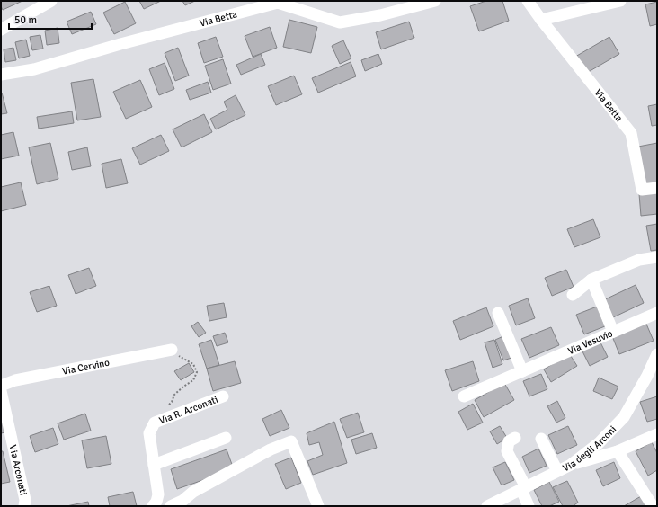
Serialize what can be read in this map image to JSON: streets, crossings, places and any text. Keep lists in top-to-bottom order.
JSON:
{
  "streets": {
    "street": [
      "Via Betta",
      "Via Vesuvio",
      "Via Cervino",
      "Via R. Arconati",
      "Via degli Arconi",
      "Via Arconati"
    ]
  },
  "scale_bar": "50 m"
}
